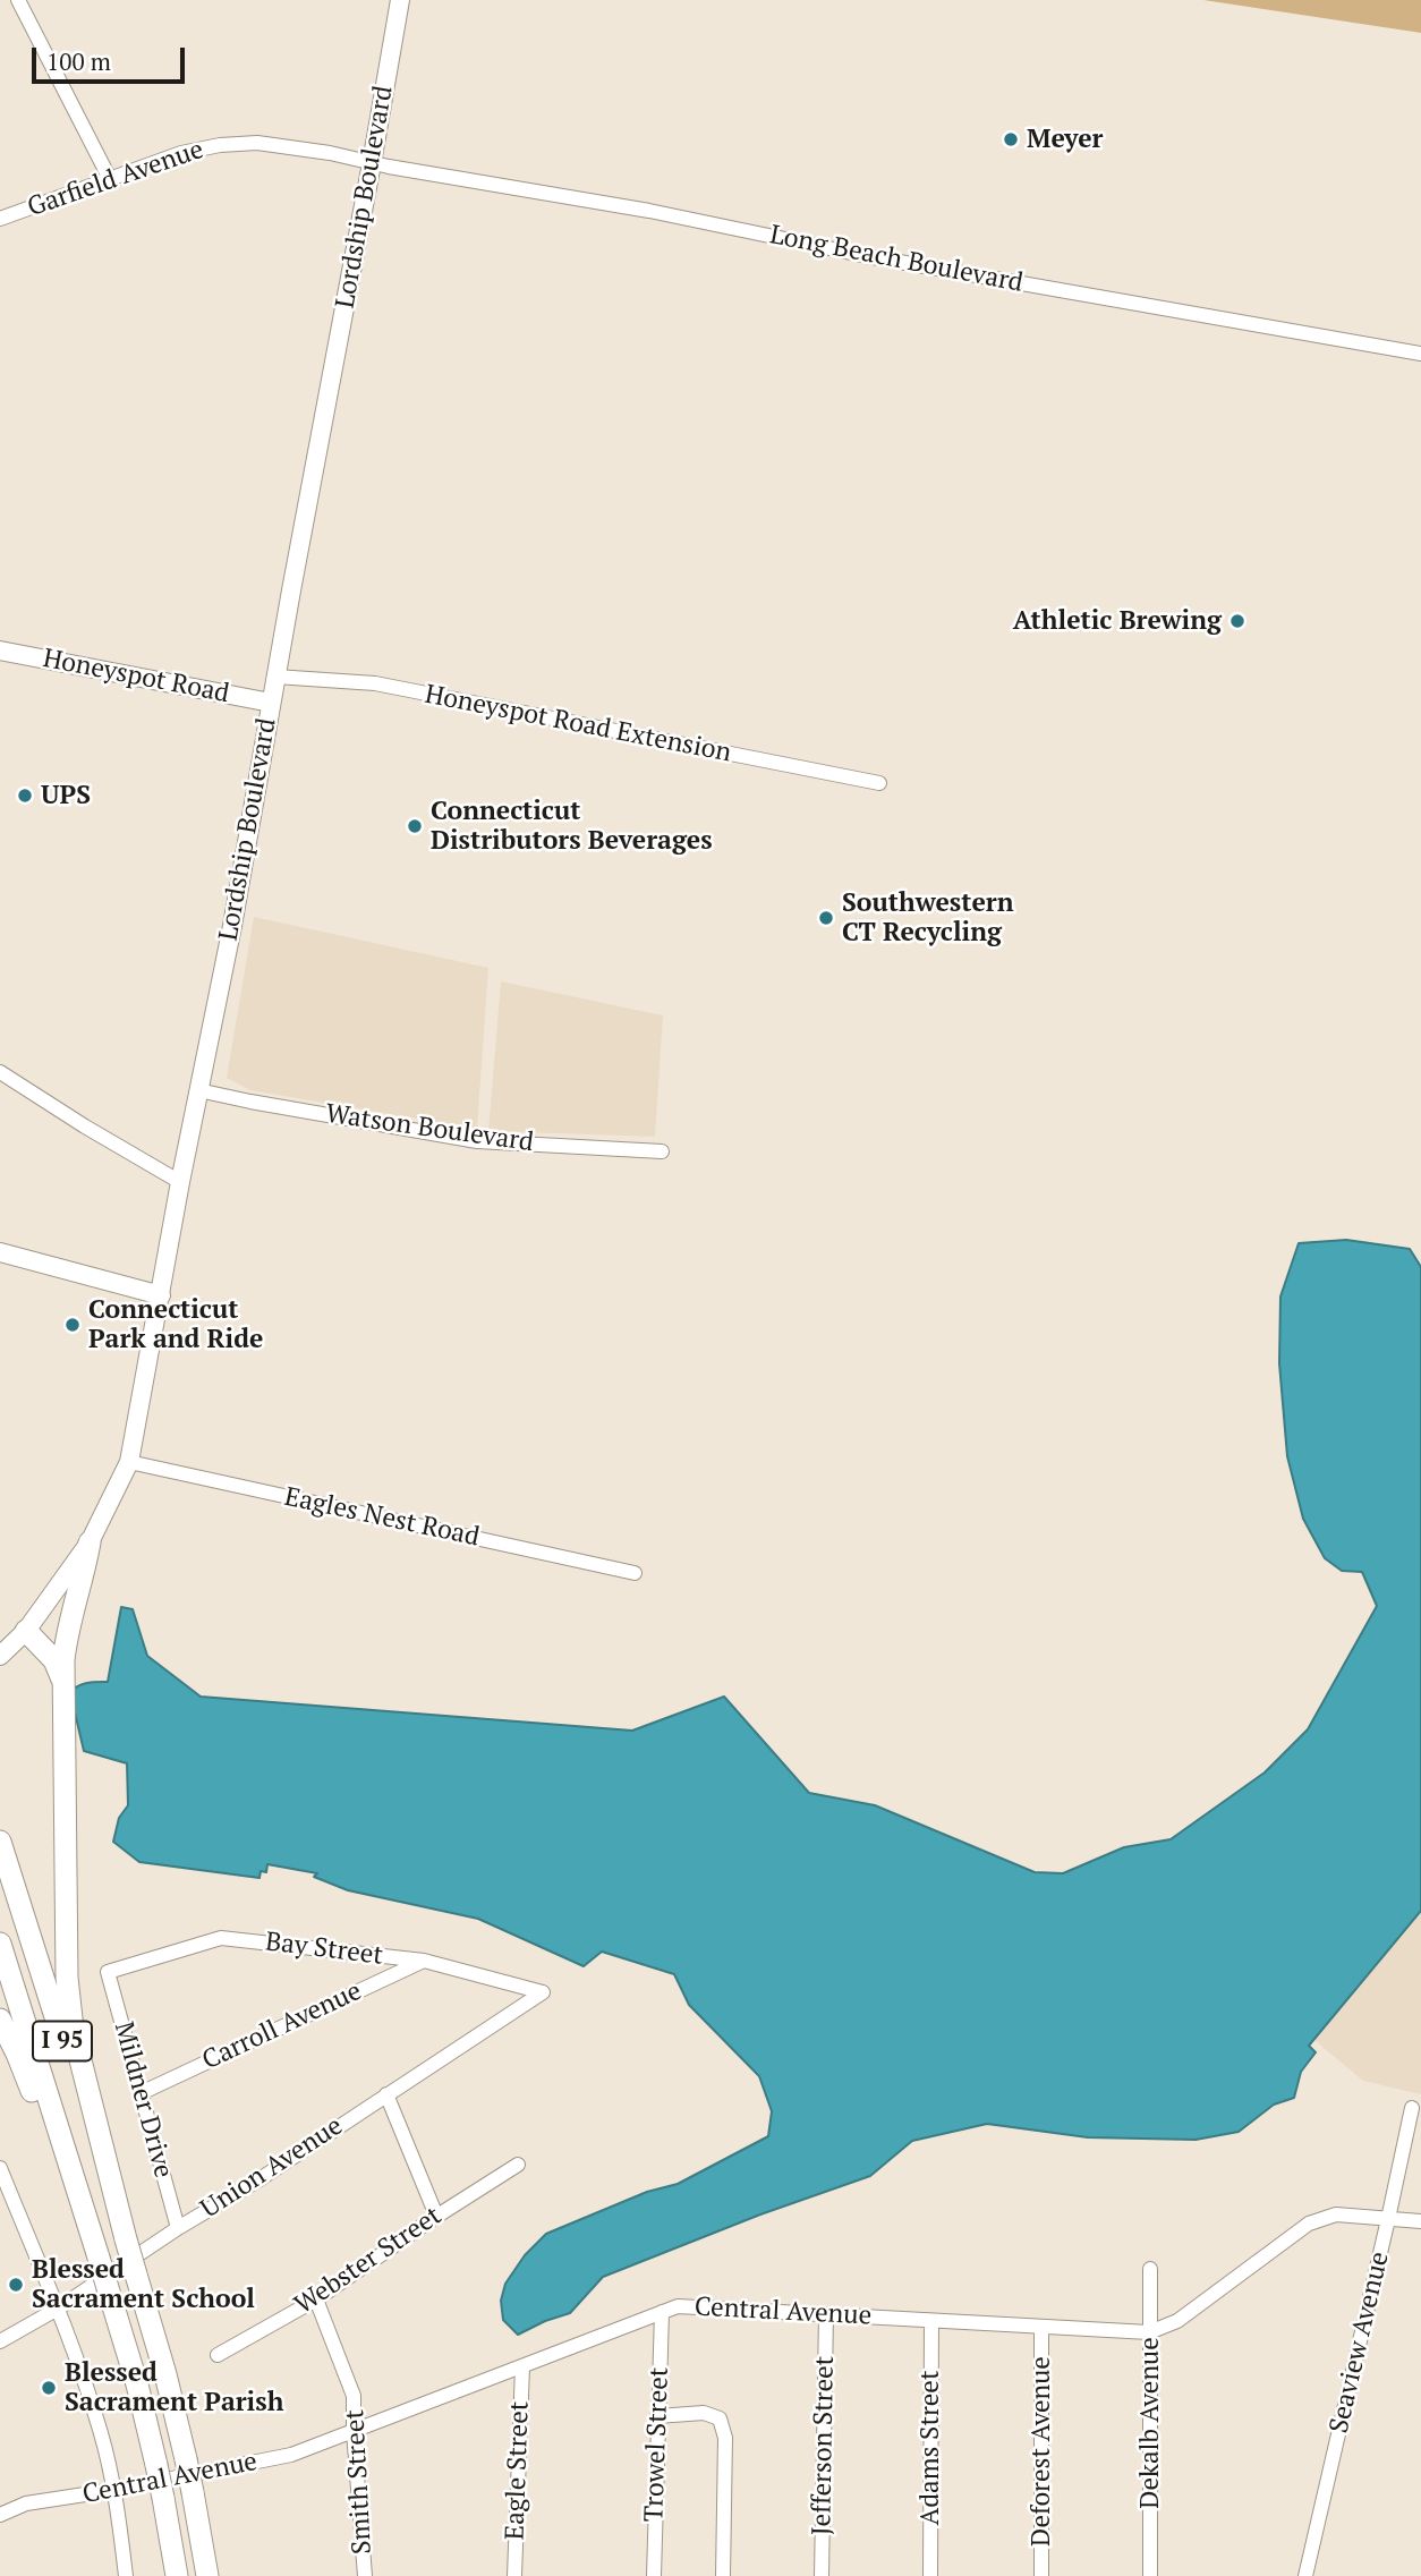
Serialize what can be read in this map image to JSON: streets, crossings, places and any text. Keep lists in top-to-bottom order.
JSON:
{
  "streets": {
    "highway": ["I 95"],
    "main road": ["Lordship Boulevard", "Honeyspot Road"],
    "street": [
      "Garfield Avenue",
      "Long Beach Boulevard",
      "Honeyspot Road Extension",
      "Watson Boulevard",
      "Eagles Nest Road",
      "Bay Street",
      "Carroll Avenue",
      "Mildner Drive",
      "Union Avenue",
      "Webster Street",
      "Central Avenue",
      "Seaview Avenue",
      "Dekalb Avenue",
      "Trowel Street",
      "Jefferson Street",
      "Adams Street",
      "Deforest Avenue",
      "Eagle Street",
      "Smith Street"
    ]
  },
  "crossings": [
    ["Garfield Avenue", "Lordship Boulevard"],
    ["Garfield Avenue", "Long Beach Boulevard"],
    ["Lordship Boulevard", "Long Beach Boulevard"],
    ["Lordship Boulevard", "Honeyspot Road"],
    ["Lordship Boulevard", "Honeyspot Road Extension"],
    ["Lordship Boulevard", "Watson Boulevard"],
    ["Lordship Boulevard", "Eagles Nest Road"],
    ["Bay Street", "Carroll Avenue"],
    ["Bay Street", "Mildner Drive"],
    ["Bay Street", "Union Avenue"],
    ["Carroll Avenue", "Mildner Drive"],
    ["Mildner Drive", "Union Avenue"],
    ["Webster Street", "Smith Street"],
    ["Central Avenue", "Seaview Avenue"],
    ["Central Avenue", "Dekalb Avenue"],
    ["Central Avenue", "Trowel Street"],
    ["Central Avenue", "Jefferson Street"],
    ["Central Avenue", "Adams Street"],
    ["Central Avenue", "Deforest Avenue"],
    ["Central Avenue", "Eagle Street"],
    ["Central Avenue", "Smith Street"]
  ],
  "places": [
    "Meyer",
    "Athletic Brewing",
    "UPS",
    "Connecticut Distributors Beverages",
    "Southwestern CT Recycling",
    "Connecticut Park and Ride",
    "Blessed Sacrament School",
    "Blessed Sacrament Parish"
  ],
  "scale_bar": "100 m"
}
